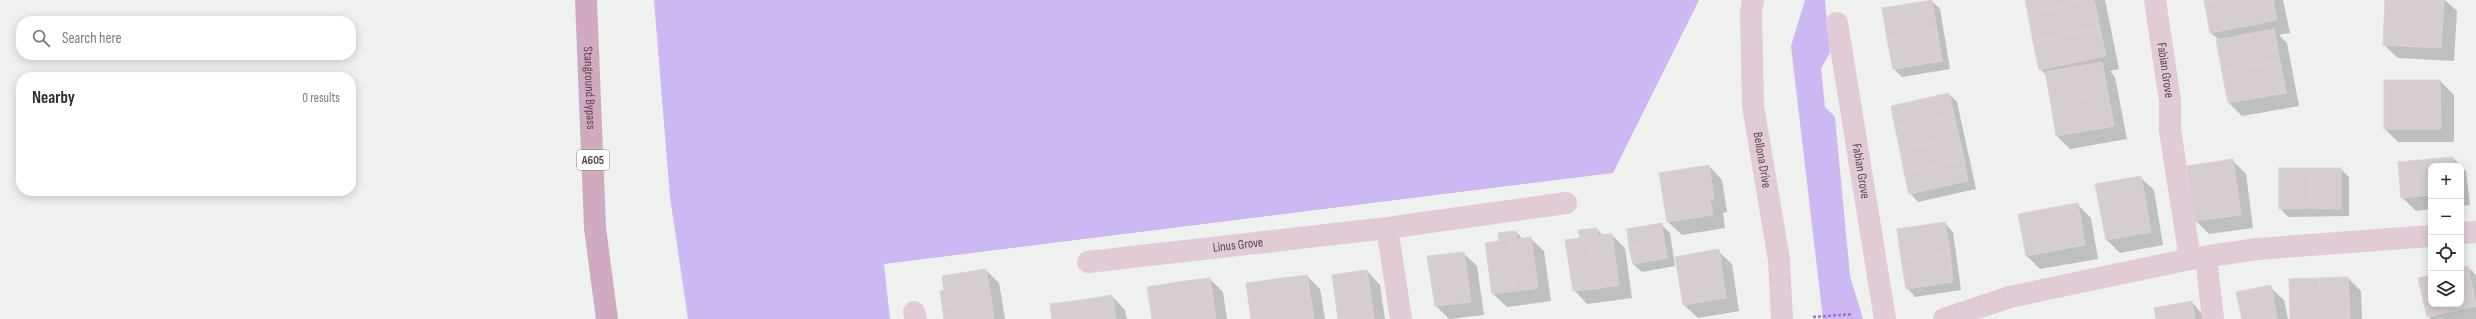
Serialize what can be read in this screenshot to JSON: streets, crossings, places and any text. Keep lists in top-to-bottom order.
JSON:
{
  "streets": {
    "main road": ["Stanground Bypass", "A605"],
    "street": ["Fabian Grove", "Bellona Drive", "Linus Grove"]
  },
  "page": {
    "search": "Search here",
    "heading": ["Nearby", "0 results"],
    "map_buttons": ["+", "−"]
  }
}
